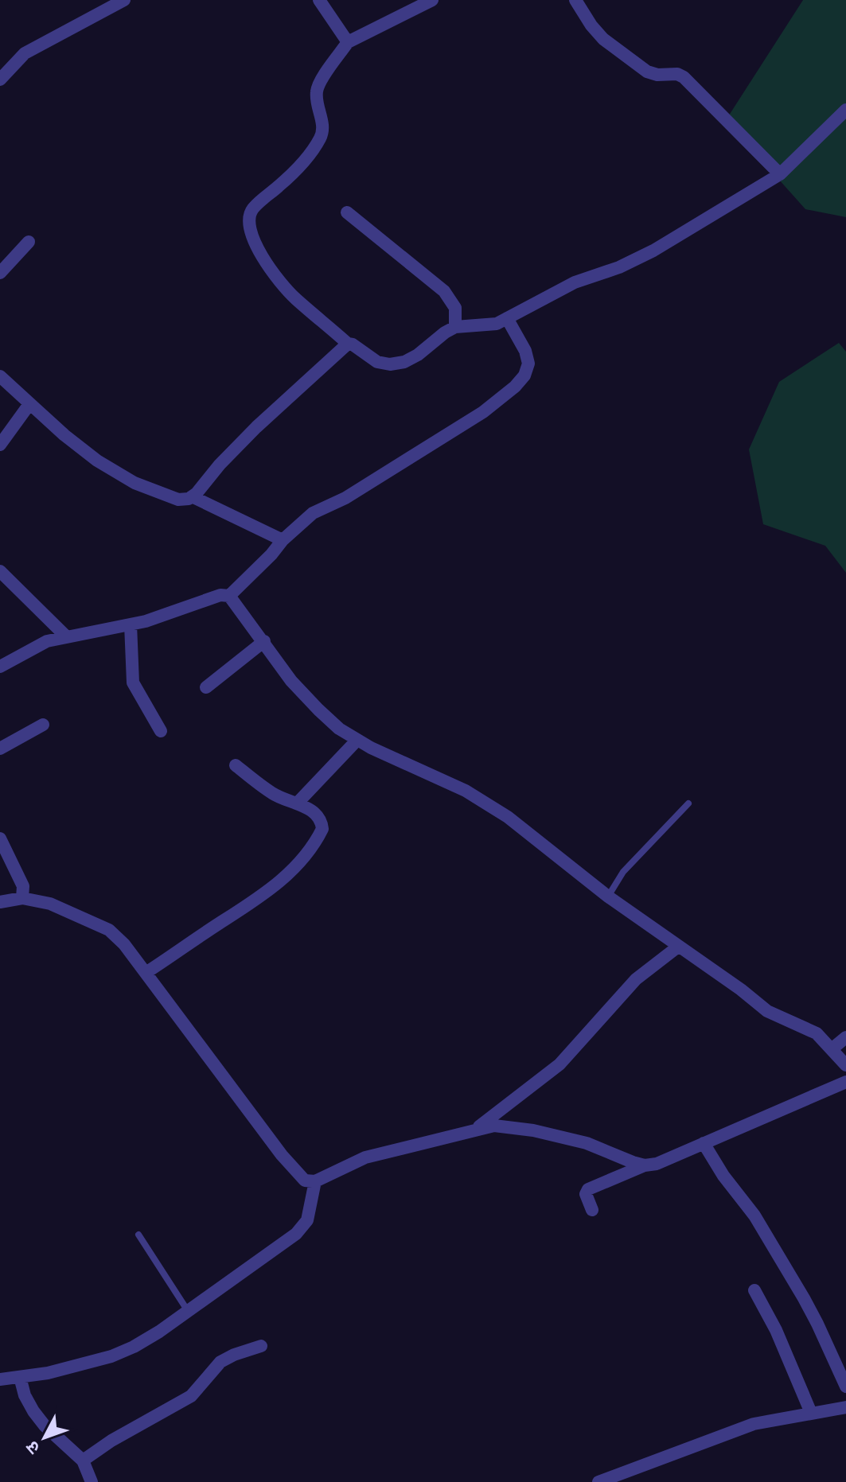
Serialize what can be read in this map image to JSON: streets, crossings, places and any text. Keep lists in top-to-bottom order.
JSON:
{
  "north": "bottom left"
}
